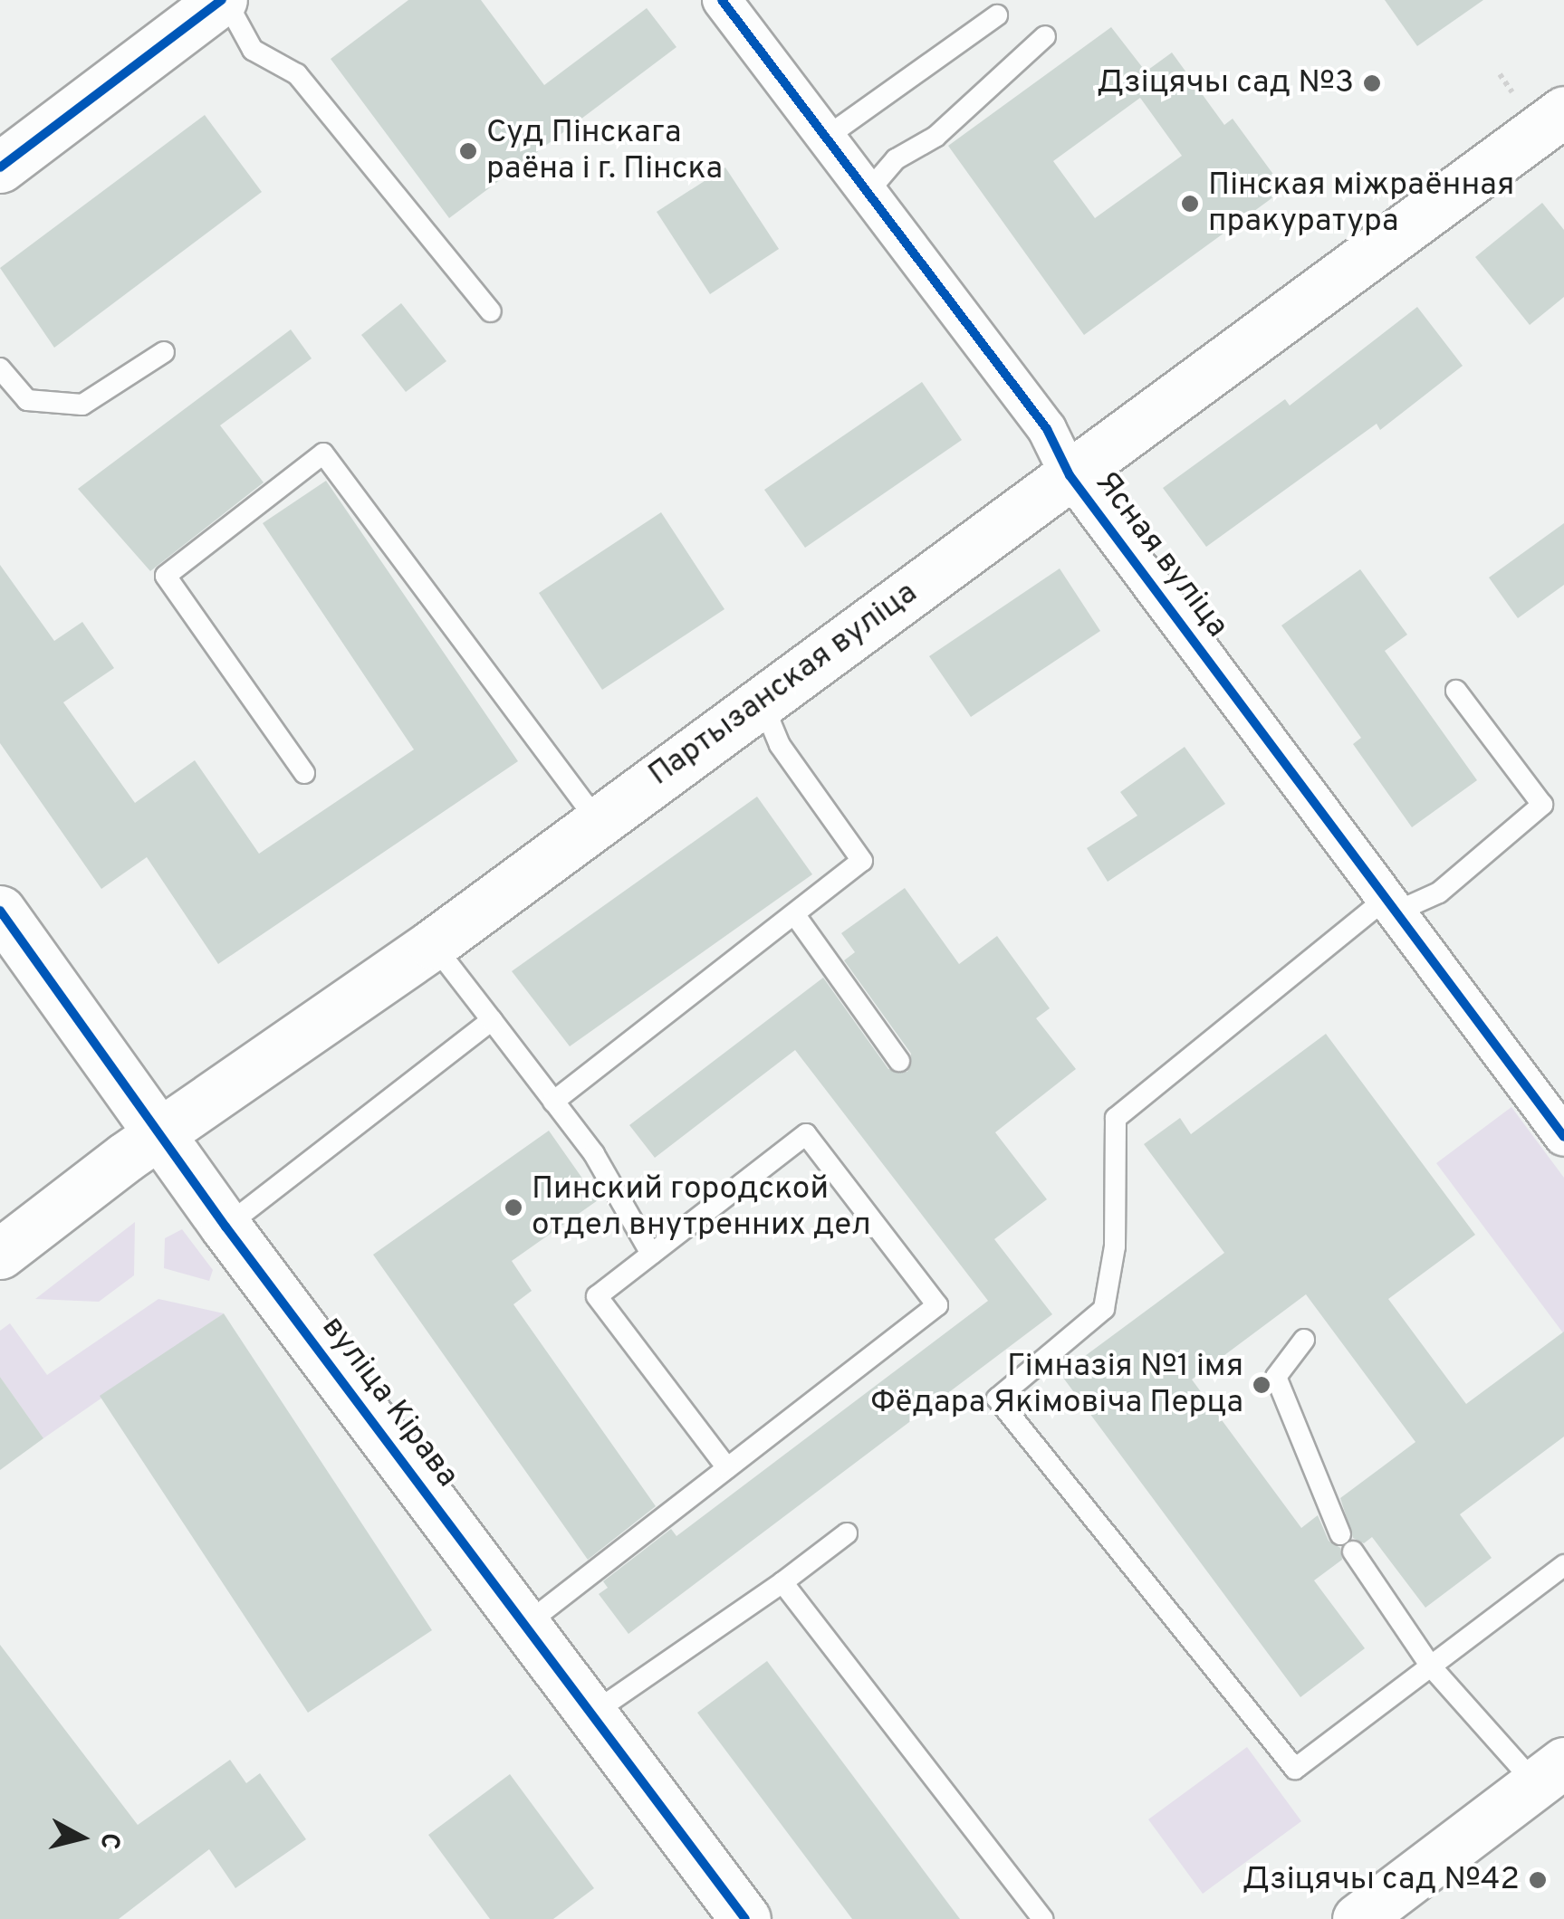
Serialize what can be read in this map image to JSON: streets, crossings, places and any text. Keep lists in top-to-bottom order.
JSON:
{
  "streets": {
    "main road": ["Партызанская вуліца", "вуліца Кірава"],
    "street": ["Ясная вуліца"]
  },
  "crossings": [
    ["Ясная вуліца", "Партызанская вуліца"],
    ["Партызанская вуліца", "вуліца Кірава"]
  ],
  "places": [
    "Дзіцячы сад №3",
    "Суд Пінскага раёна і г. Пінска",
    "Пінская міжраённая пракуратура",
    "Пинский городской отдел внутренних дел",
    "Гімназія №1 імя Фёдара Якімовіча Перца",
    "Дзіцячы сад №42"
  ],
  "north": "right"
}
